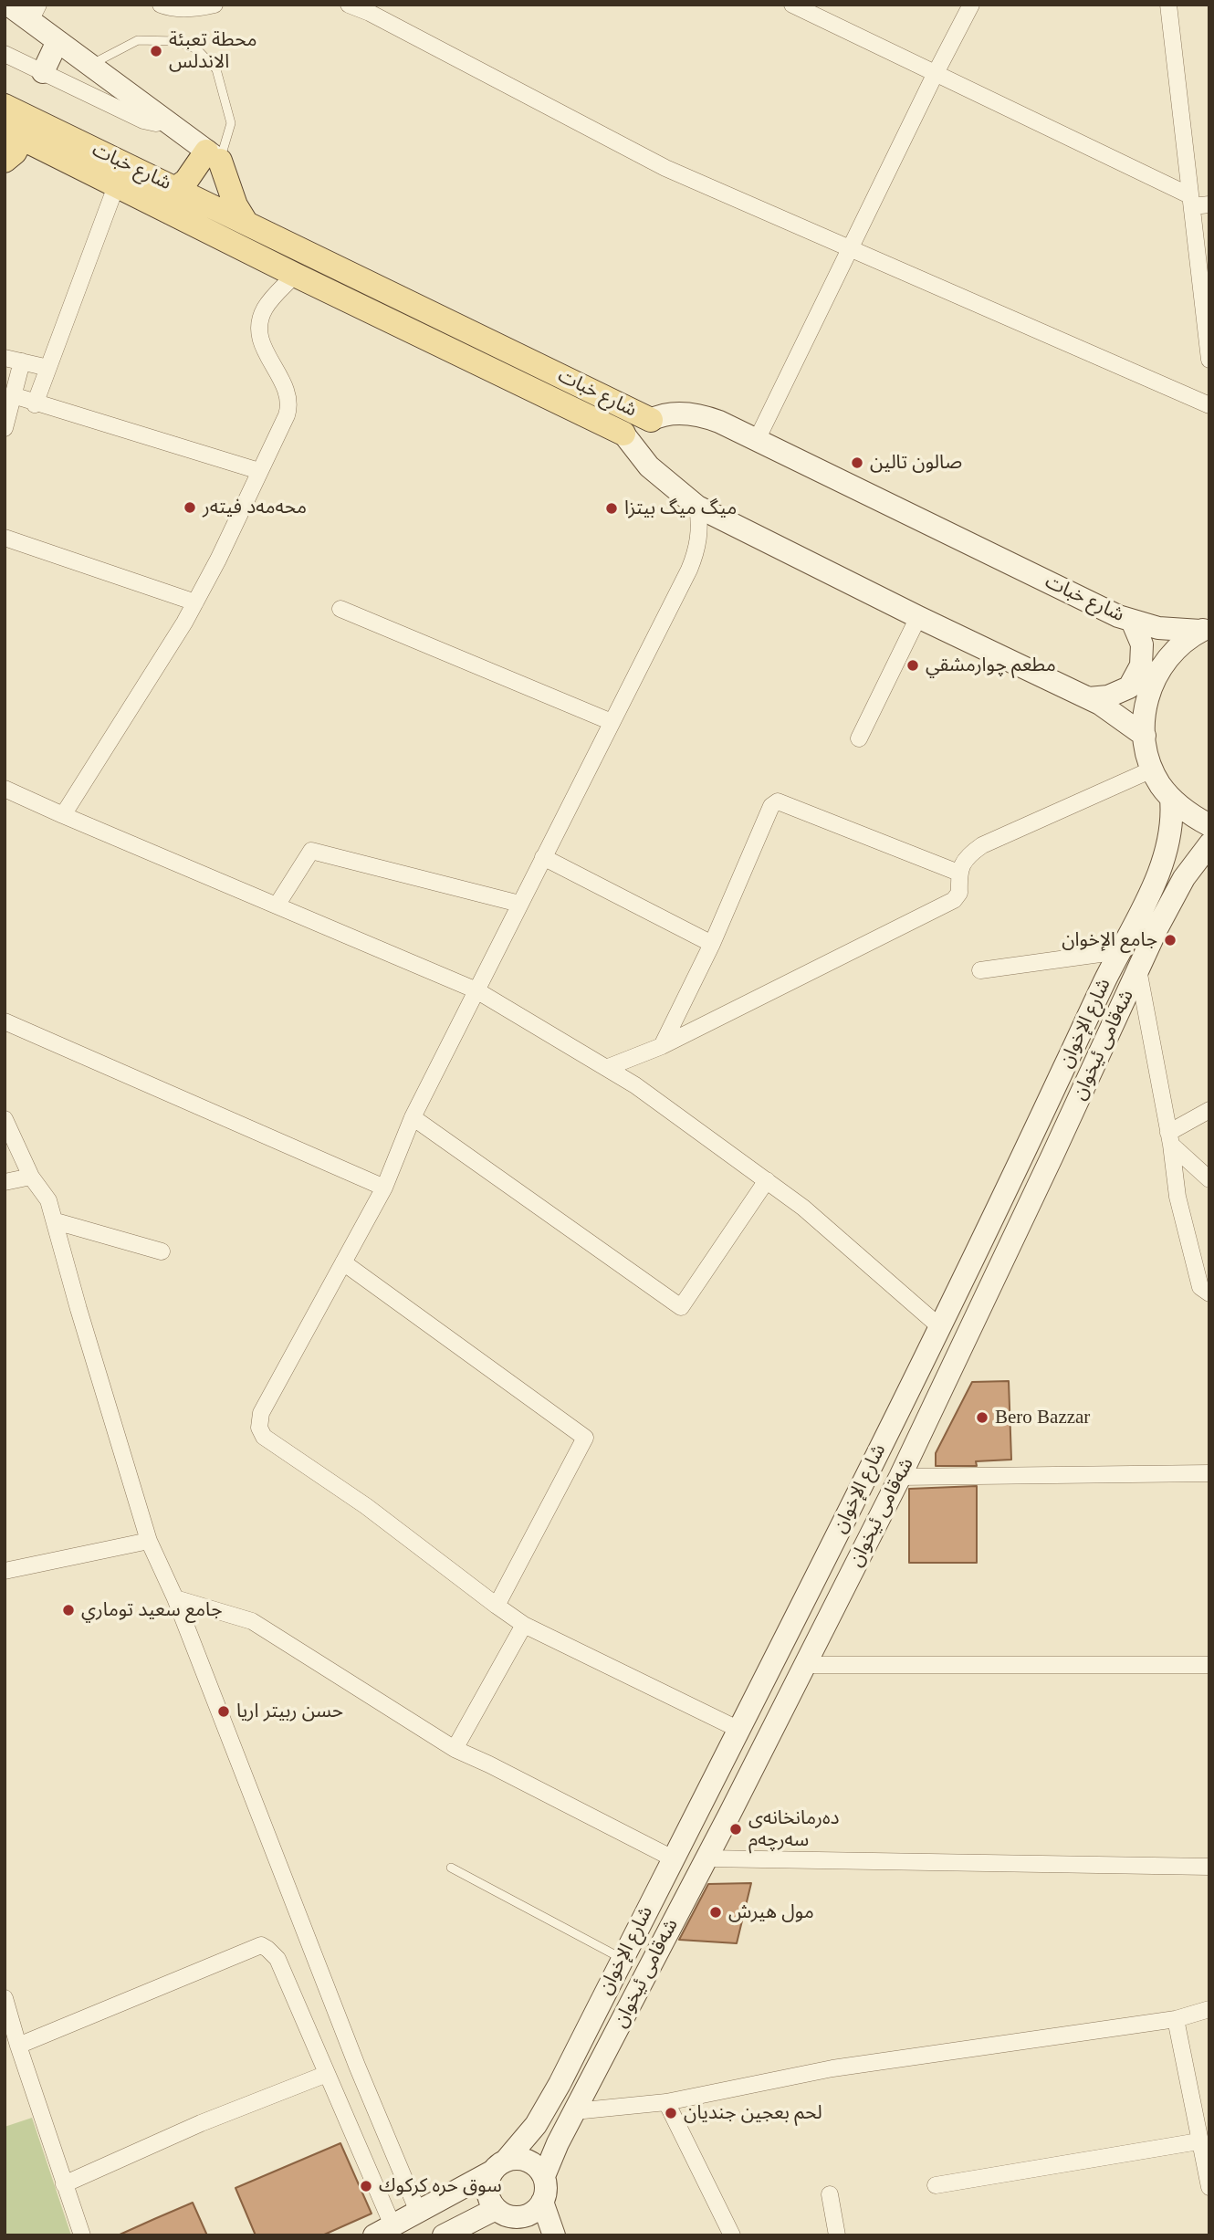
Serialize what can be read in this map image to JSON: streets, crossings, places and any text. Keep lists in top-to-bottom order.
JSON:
{
  "streets": {
    "main road": ["شارع خبات", "شارع الإخوان", "شەقامی ئیخوان"]
  },
  "crossings": [
    ["شارع الإخوان", "شەقامی ئیخوان"]
  ],
  "places": [
    "محطة تعبئة الاندلس",
    "صالون تالين",
    "محەمەد فیتەر",
    "ميگ ميگ بيتزا",
    "مطعم چوارمشقي",
    "جامع الإخوان",
    "Bero Bazzar",
    "جامع سعيد توماري",
    "حسن ربيتر اريا",
    "دەرمانخانەی سەرچەم",
    "مول هيرش",
    "لحم بعجين جنديان",
    "سوق حره كركوك"
  ]
}
